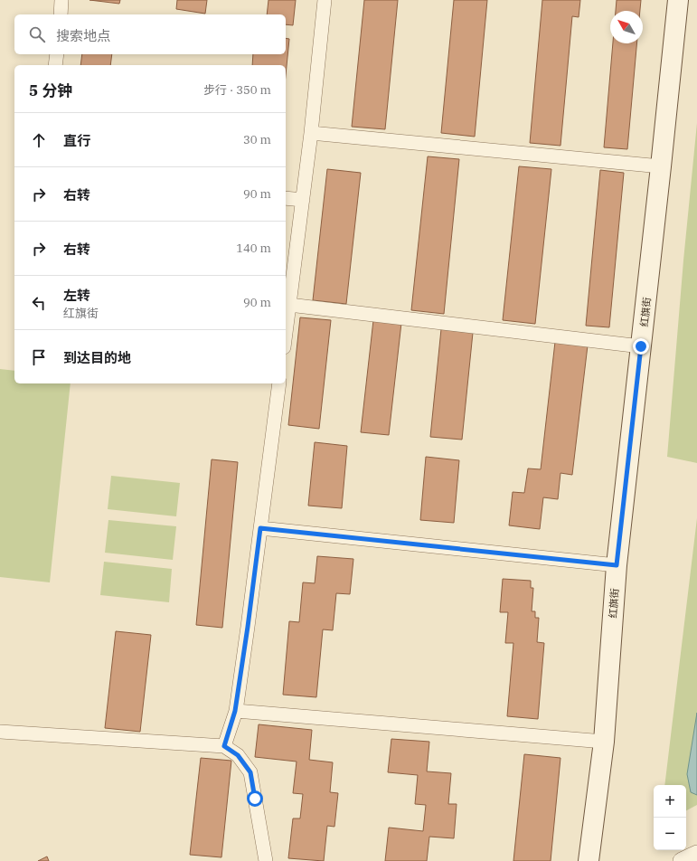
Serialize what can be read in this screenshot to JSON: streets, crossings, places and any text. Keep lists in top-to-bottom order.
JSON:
{
  "streets": {
    "main road": ["红旗街"]
  },
  "north": "top left",
  "page": {
    "search": "搜索地点",
    "heading": ["5 分钟", "步行 · 350 m"],
    "list": [
      ["直行", "30 m"],
      ["右转", "90 m"],
      ["右转", "140 m"],
      ["左转", "红旗街", "90 m"],
      "到达目的地"
    ],
    "map_buttons": ["+", "−"]
  }
}
